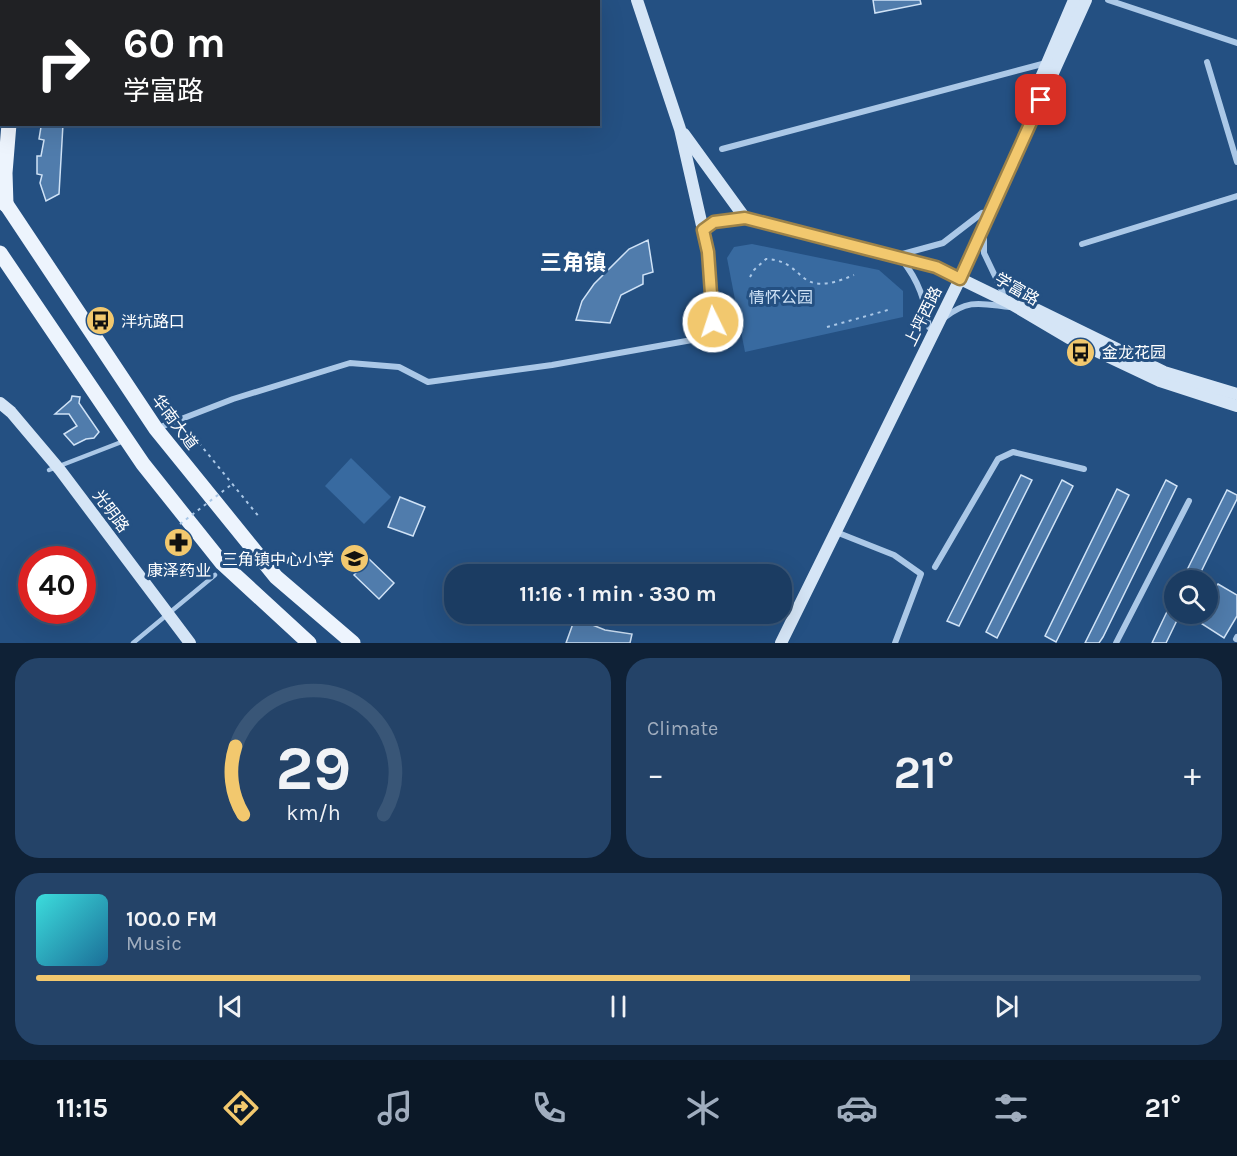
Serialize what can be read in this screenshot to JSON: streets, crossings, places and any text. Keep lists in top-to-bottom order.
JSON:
{
  "streets": {
    "main road": ["华南大道"],
    "street": ["学富路", "上坪西路", "光明路"]
  },
  "crossings": [
    ["学富路", "上坪西路"]
  ],
  "districts": ["三角镇"],
  "parks": ["情怀公园"],
  "places": {
    "bus stop": ["泮坑路口", "金龙花园"],
    "pharmacy": ["康泽药业"],
    "school or university": ["三角镇中心小学"]
  },
  "page": {
    "turn": ["60 m", "学富路"],
    "limit": "40",
    "trip": "11:16 · 1 min · 330 m",
    "tile": "Climate",
    "heat": ["−", "21°", "+"],
    "song": ["100.0 FM", "Music"],
    "tabs": ["11:15", "21°"],
    "gauge": ["29", "km/h"]
  }
}
